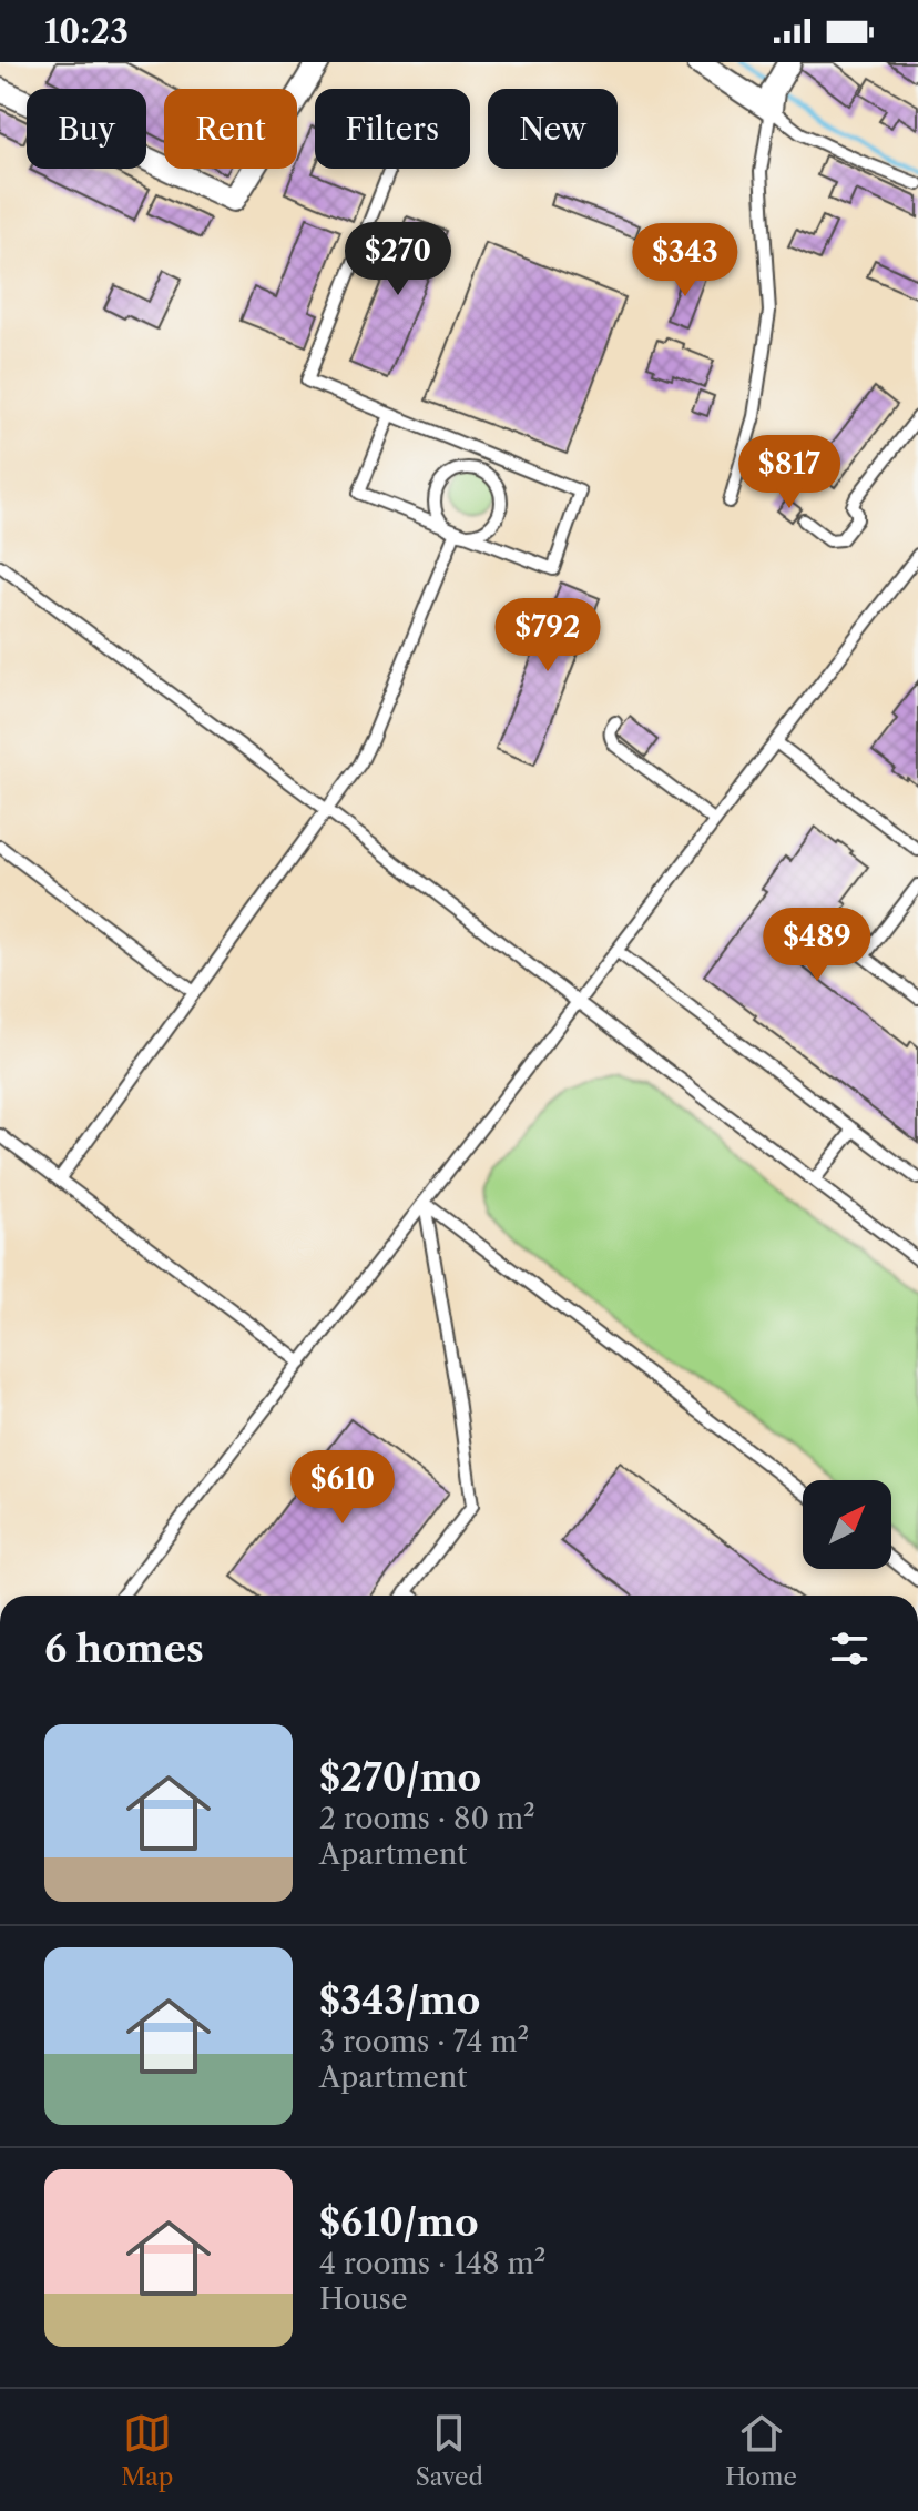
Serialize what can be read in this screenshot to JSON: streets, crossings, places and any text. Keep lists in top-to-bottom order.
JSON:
{
  "north": "top right",
  "page": {
    "status": "10:23",
    "chip": [
      "Buy",
      "Rent",
      "Filters",
      "New"
    ],
    "price": [
      "$270",
      "$343",
      "$817",
      "$792",
      "$489",
      "$610"
    ],
    "heading": "6 homes",
    "list": [
      {
        "name": "$270/mo",
        "note": "2 rooms · 80 m² · Apartment"
      },
      {
        "name": "$343/mo",
        "note": "3 rooms · 74 m² · Apartment"
      },
      {
        "name": "$610/mo",
        "note": "4 rooms · 148 m² · House"
      }
    ],
    "tabs": ["Map", "Saved", "Home"]
  }
}
